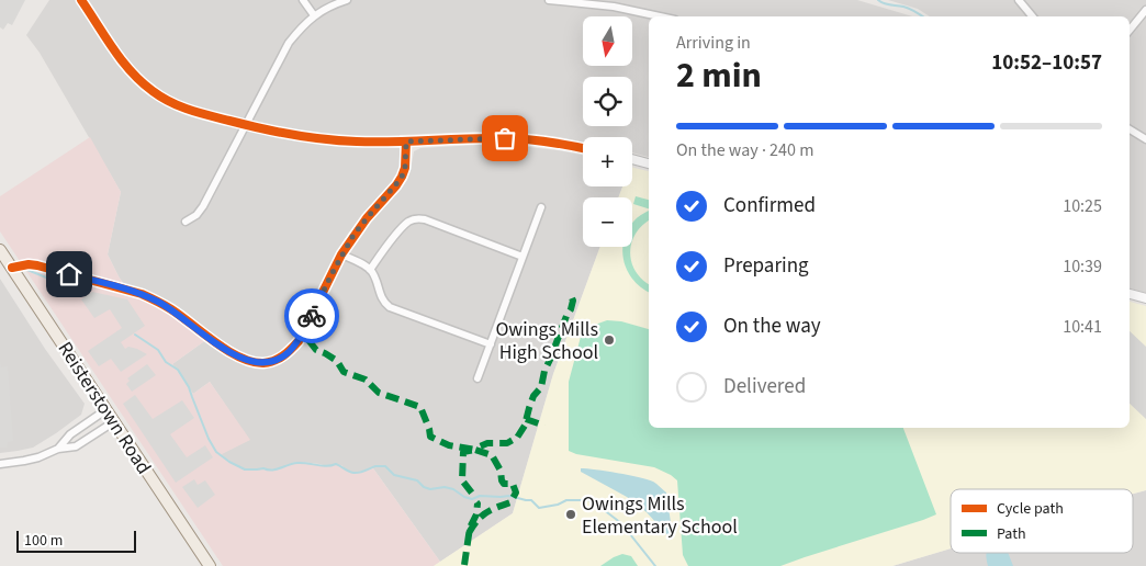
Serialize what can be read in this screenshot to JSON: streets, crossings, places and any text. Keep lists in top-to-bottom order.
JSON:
{
  "streets": {
    "main road": ["Reisterstown Road"]
  },
  "places": ["Owings Mills High School", "Owings Mills Elementary School"],
  "legend": ["Cycle path", "Path"],
  "scale_bar": "100 m",
  "north": "bottom",
  "page": {
    "map_buttons": ["+", "−"],
    "heading": ["2 min", "Arriving in", "10:52–10:57"],
    "bar": "On the way · 240 m",
    "list": [
      ["Confirmed", "10:25"],
      ["Preparing", "10:39"],
      ["On the way", "10:41"],
      "Delivered"
    ],
    "scale": "100 m"
  }
}
